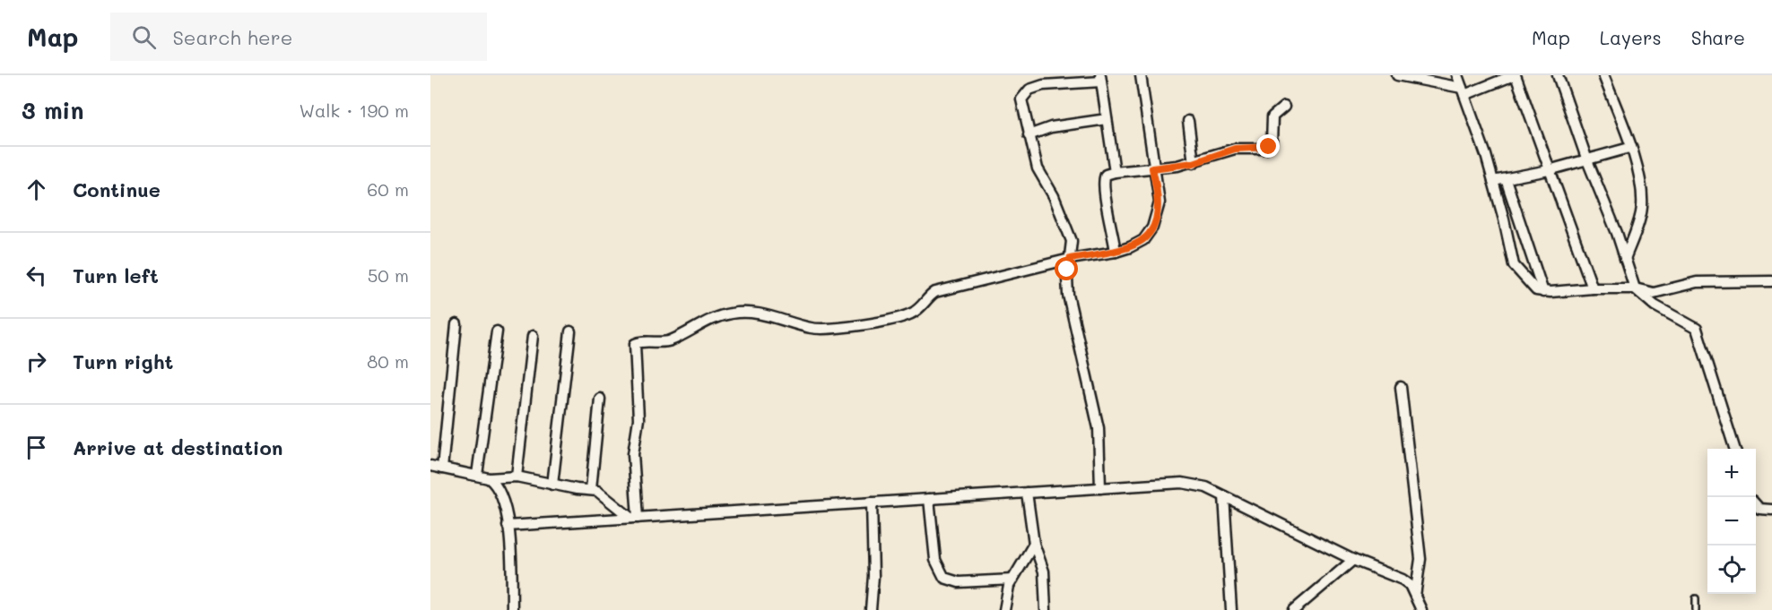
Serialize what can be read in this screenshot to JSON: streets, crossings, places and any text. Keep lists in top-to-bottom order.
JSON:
{
  "page": {
    "header": "Map",
    "search": "Search here",
    "nav": ["Map", "Layers", "Share"],
    "heading": ["3 min", "Walk · 190 m"],
    "list": [
      ["Continue", "60 m"],
      ["Turn left", "50 m"],
      ["Turn right", "80 m"],
      "Arrive at destination"
    ],
    "map_buttons": ["+", "−"]
  }
}
